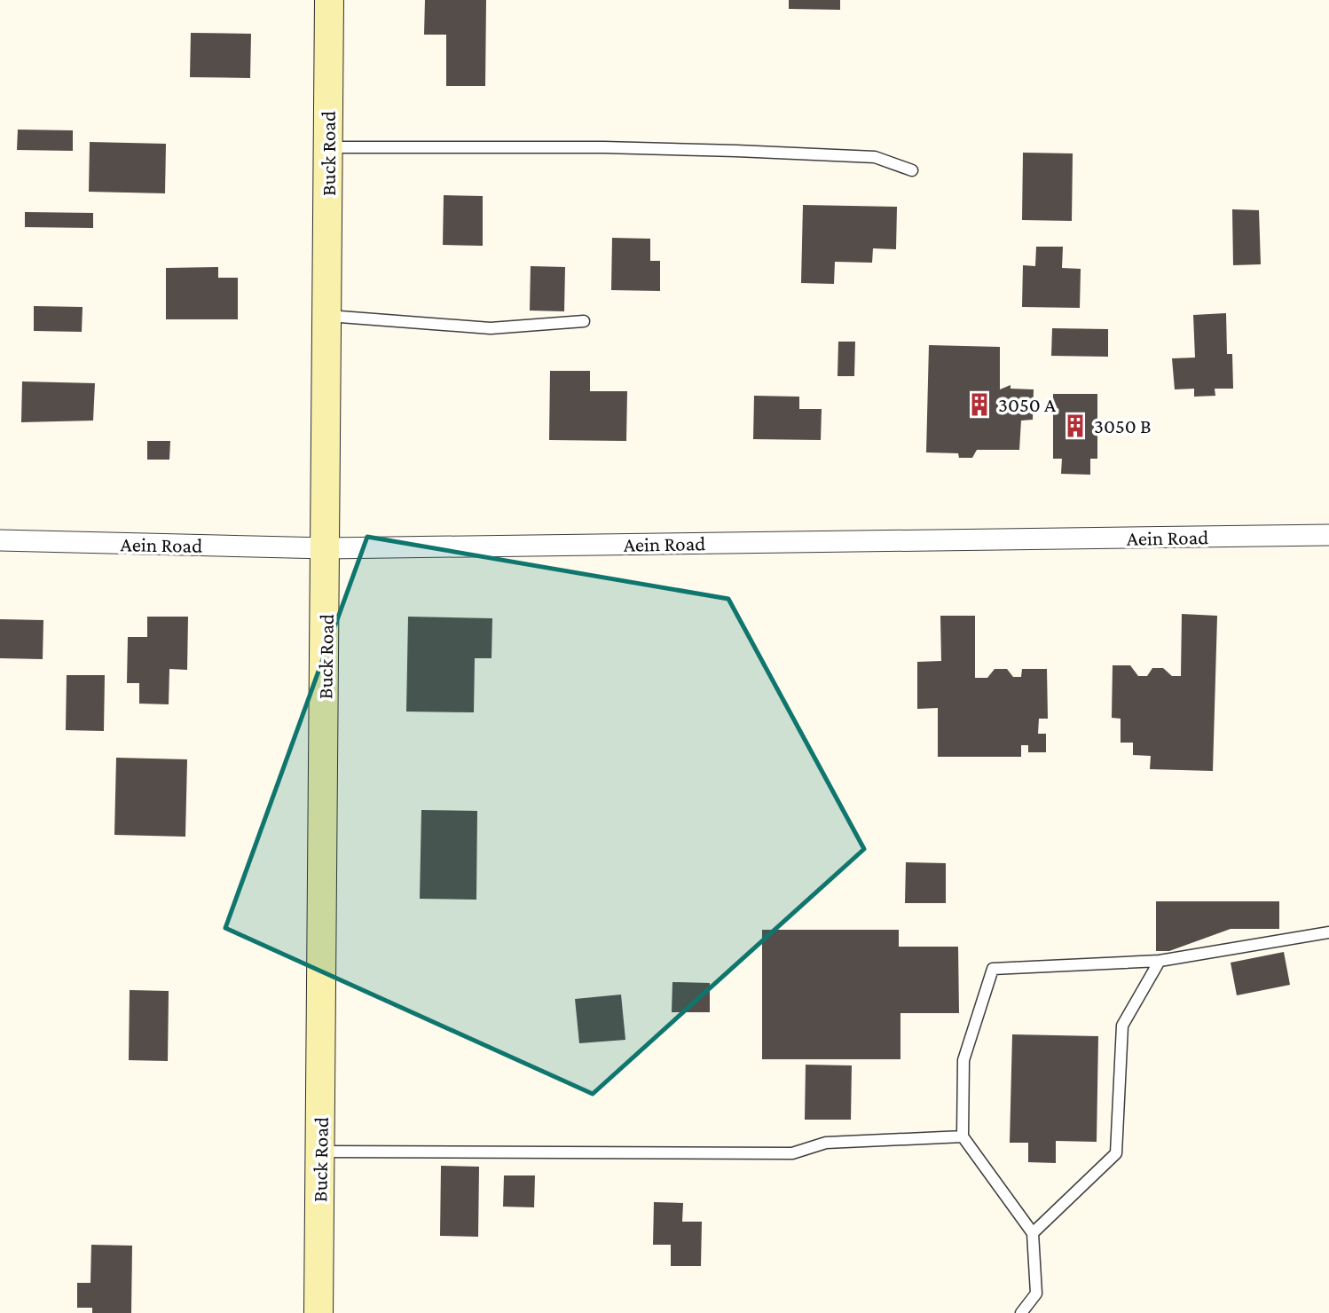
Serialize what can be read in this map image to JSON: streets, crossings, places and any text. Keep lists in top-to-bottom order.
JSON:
{
  "streets": {
    "street": ["Buck Road", "Aein Road"]
  },
  "crossings": [
    ["Buck Road", "Aein Road"]
  ],
  "places": {
    "building": ["3050 A", "3050 B"]
  }
}
